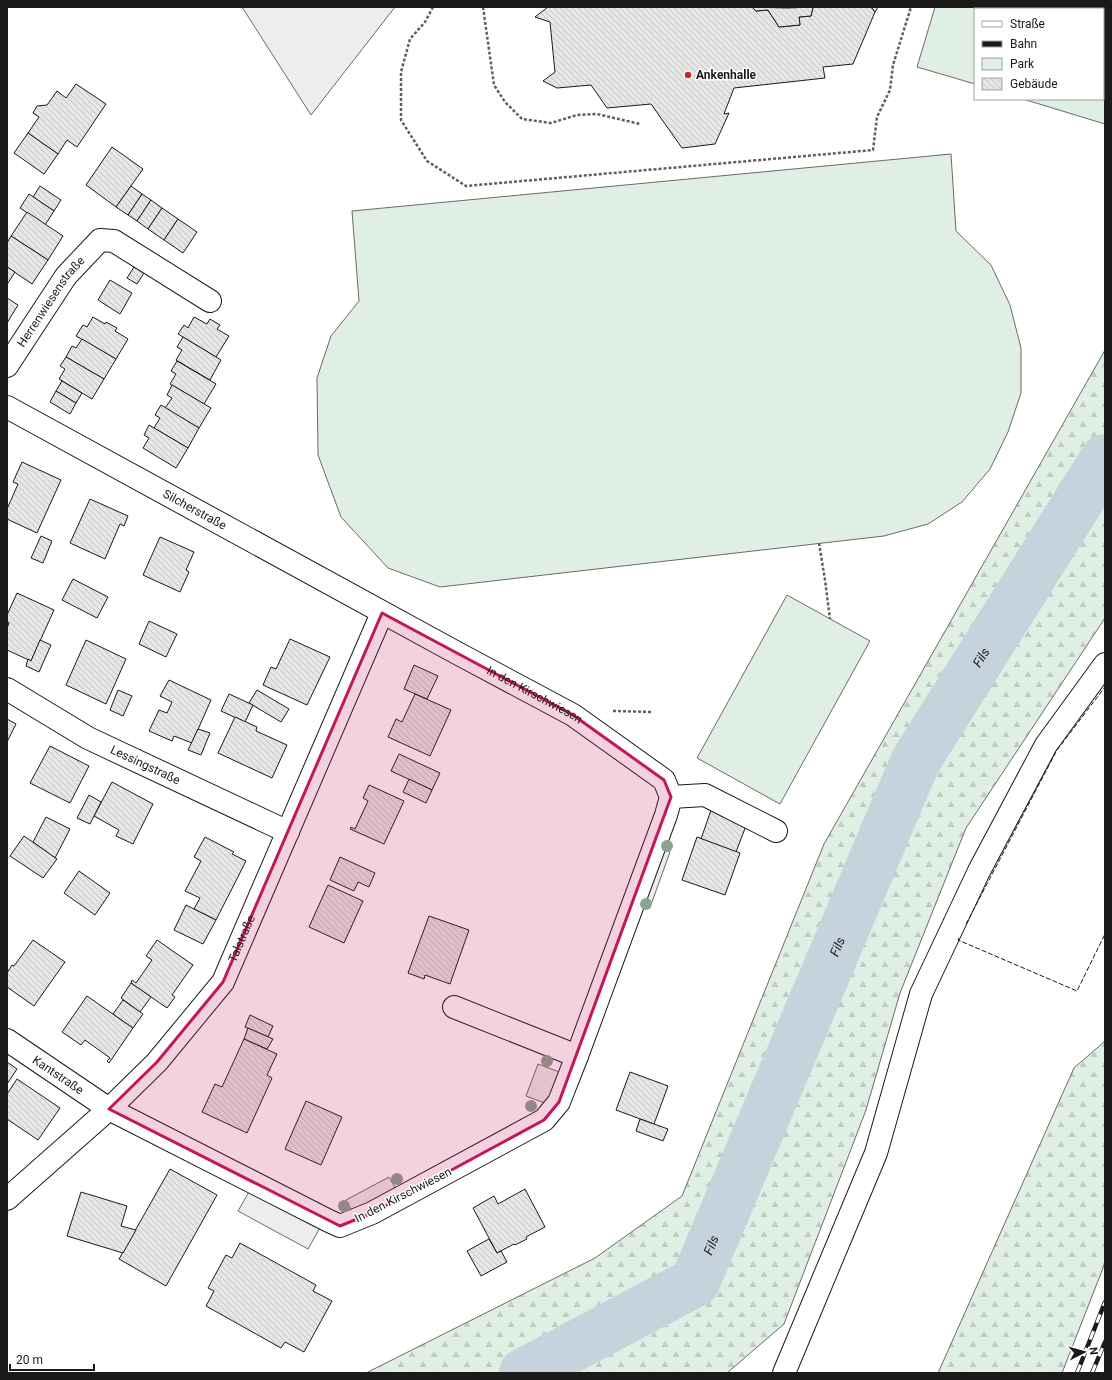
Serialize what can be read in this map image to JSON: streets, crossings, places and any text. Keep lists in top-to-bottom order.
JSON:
{
  "streets": {
    "street": [
      "Herrenwiesenstraße",
      "Silcherstraße",
      "In den Kirschwiesen",
      "Lessingstraße",
      "Talstraße",
      "Kantstraße"
    ]
  },
  "crossings": [
    ["Silcherstraße", "In den Kirschwiesen"],
    ["Silcherstraße", "Talstraße"],
    ["In den Kirschwiesen", "Talstraße"],
    ["In den Kirschwiesen", "Kantstraße"],
    ["Lessingstraße", "Talstraße"],
    ["Talstraße", "Kantstraße"]
  ],
  "water": ["Fils"],
  "places": ["Ankenhalle"],
  "legend": [
    "Straße",
    "Bahn",
    "Park",
    "Gebäude"
  ],
  "scale_bar": "20 m",
  "north": "right"
}
